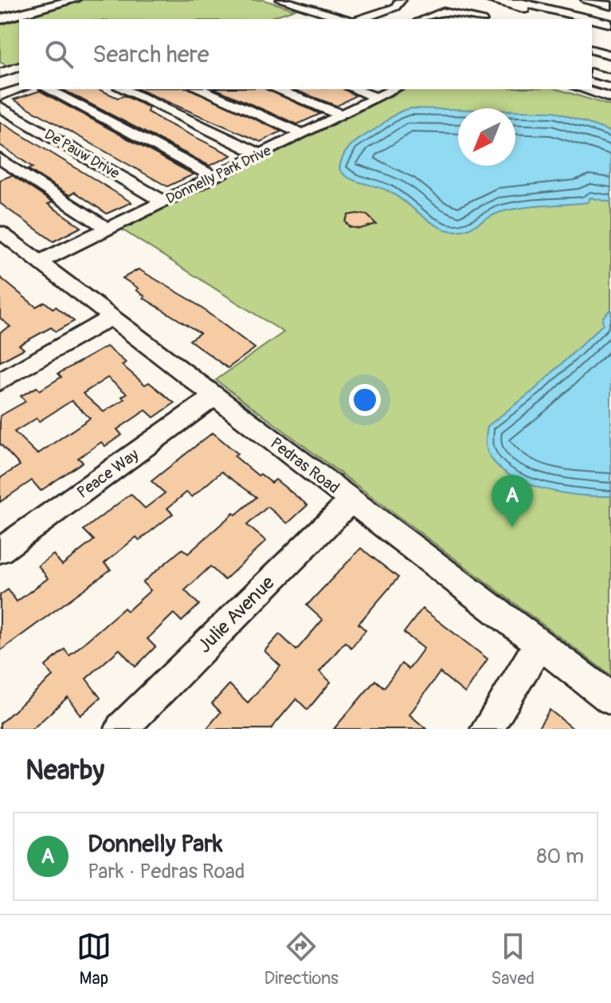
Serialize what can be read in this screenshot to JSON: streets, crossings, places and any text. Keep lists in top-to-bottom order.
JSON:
{
  "streets": {
    "street": [
      "De Pauw Drive",
      "Donnelly Park Drive",
      "Pedras Road",
      "Peace Way",
      "Julie Avenue"
    ]
  },
  "crossings": [
    ["De Pauw Drive", "Donnelly Park Drive"],
    ["Donnelly Park Drive", "Pedras Road"],
    ["Pedras Road", "Peace Way"],
    ["Pedras Road", "Julie Avenue"]
  ],
  "north": "bottom left",
  "page": {
    "search": "Search here",
    "pins": "A",
    "heading": "Nearby",
    "list": [
      {
        "mark": "A",
        "name": "Donnelly Park",
        "note": "Park · Pedras Road",
        "value": "80 m"
      }
    ],
    "nav": ["Map", "Directions", "Saved"]
  }
}
